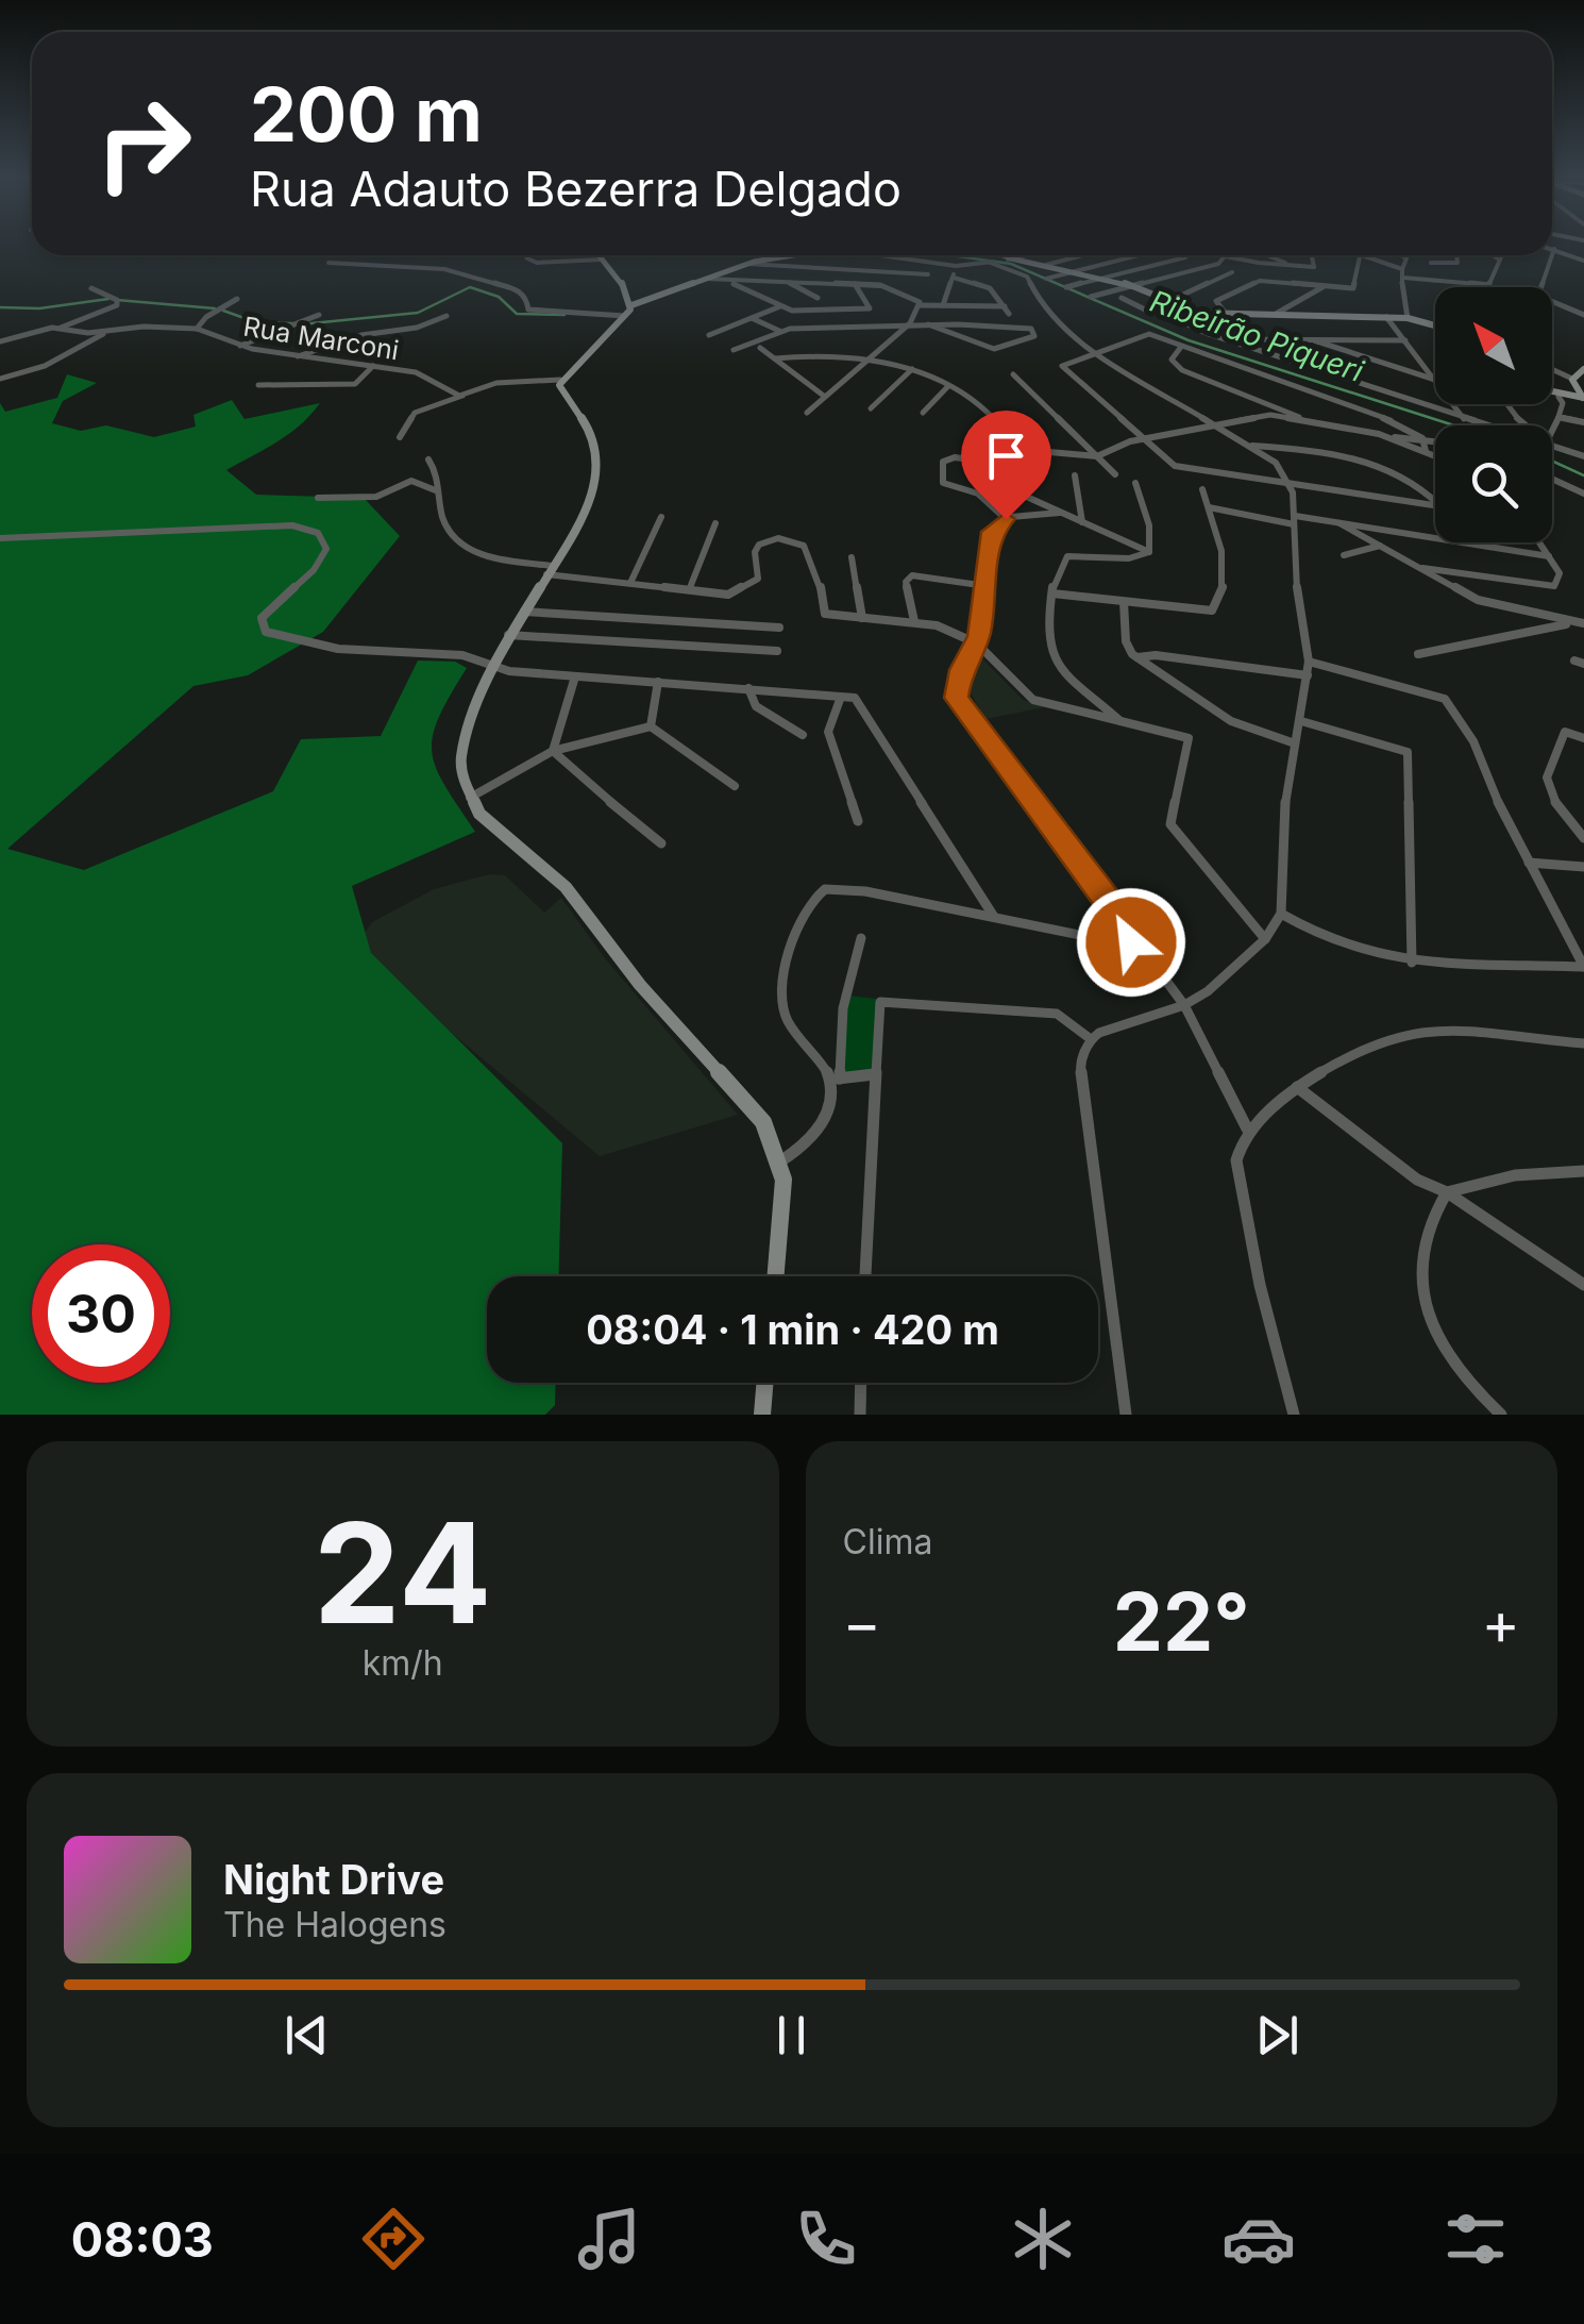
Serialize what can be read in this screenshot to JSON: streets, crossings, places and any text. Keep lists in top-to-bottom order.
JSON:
{
  "streets": {
    "street": ["Rua Marconi"]
  },
  "water": ["Ribeirão Piqueri"],
  "north": "top left",
  "page": {
    "turn": ["200 m", "Rua Adauto Bezerra Delgado"],
    "limit": "30",
    "trip": "08:04 · 1 min · 420 m",
    "tile": [
      ["24", "km/h"],
      "Clima"
    ],
    "heat": ["−", "22°", "+"],
    "song": ["Night Drive", "The Halogens"],
    "tabs": "08:03"
  }
}
